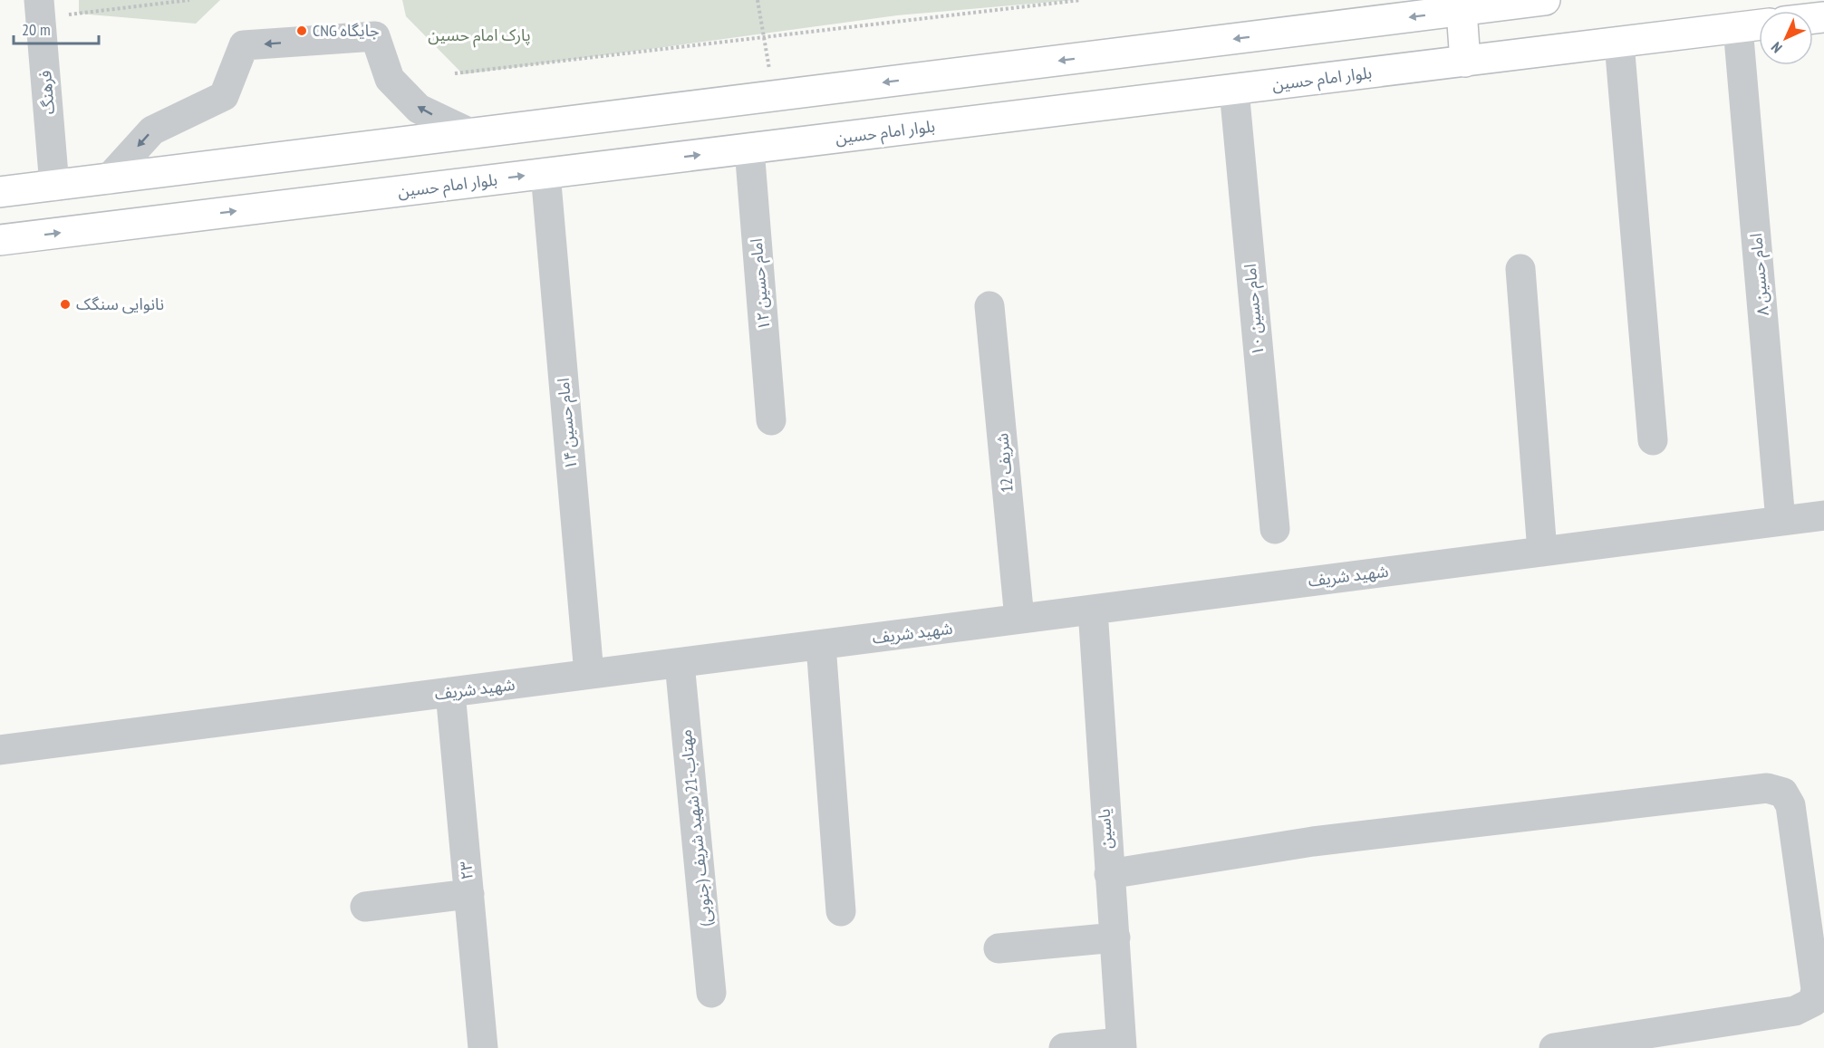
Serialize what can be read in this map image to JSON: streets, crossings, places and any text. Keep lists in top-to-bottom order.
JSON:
{
  "streets": {
    "main road": ["بلوار امام حسین"],
    "street": [
      "فرهنگ",
      "امام حسین ۸",
      "امام حسین ۱۲",
      "امام حسین ۱۰",
      "امام حسین ۱۴",
      "شریف 12",
      "شهید شریف",
      "مهتاب-21 شهید شریف (جنوبی)",
      "یاسین",
      "۲۳"
    ]
  },
  "crossings": [
    ["بلوار امام حسین", "امام حسین ۸"],
    ["بلوار امام حسین", "امام حسین ۱۲"],
    ["بلوار امام حسین", "امام حسین ۱۰"],
    ["بلوار امام حسین", "امام حسین ۱۴"],
    ["امام حسین ۸", "شهید شریف"],
    ["امام حسین ۱۴", "شهید شریف"],
    ["شریف 12", "شهید شریف"],
    ["شهید شریف", "مهتاب-21 شهید شریف (جنوبی)"],
    ["شهید شریف", "یاسین"],
    ["شهید شریف", "۲۳"]
  ],
  "parks": ["پارک امام حسین"],
  "places": ["CNG جایگاه", "نانوایی سنگک"],
  "scale_bar": "20 m",
  "north": "bottom left"
}
